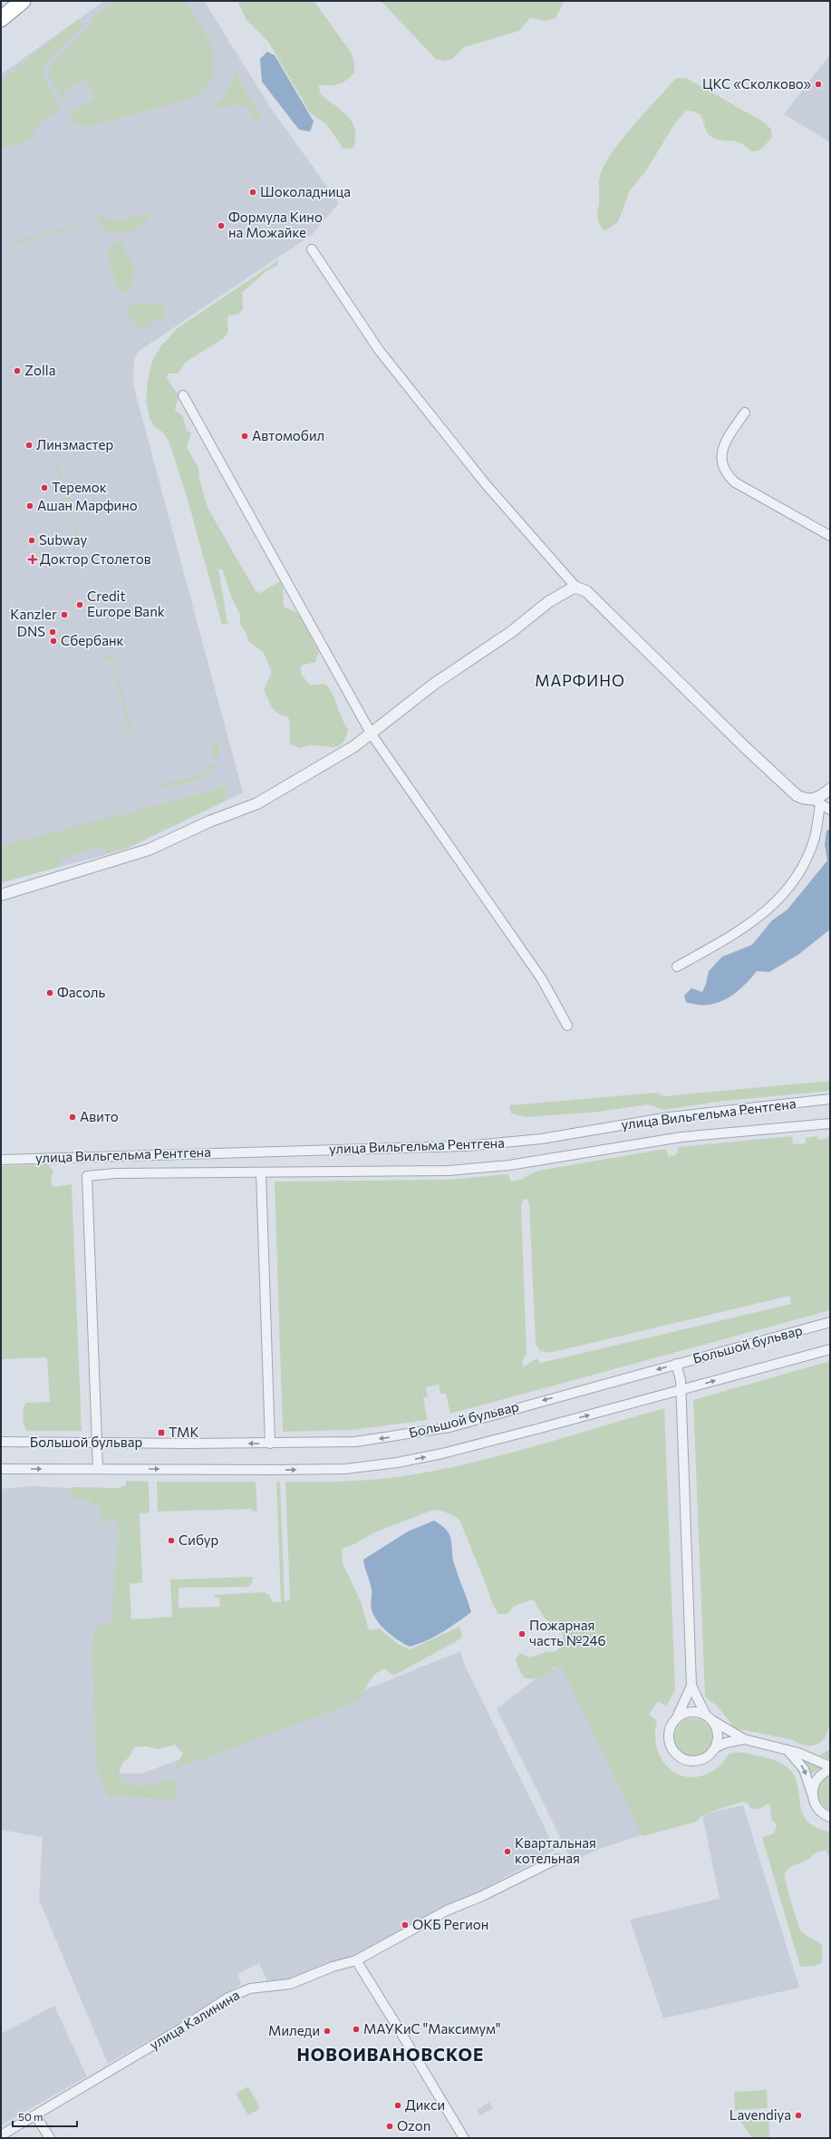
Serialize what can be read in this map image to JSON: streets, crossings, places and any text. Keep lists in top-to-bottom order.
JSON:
{
  "streets": {
    "street": ["улица Вильгельма Рентгена", "Большой бульвар", "улица Калинина"]
  },
  "crossings": [
    ["улица Вильгельма Рентгена", "Большой бульвар"]
  ],
  "districts": ["МАРФИНО", "НОВОИВАНОВСКОЕ"],
  "places": {
    "other": [
      "ЦКС «Сколково»",
      "Шоколадница",
      "Формула Кино на Можайке",
      "Zolla",
      "Автомобил",
      "Линзмастер",
      "Теремок",
      "Ашан Марфино",
      "Subway",
      "Credit Europe Bank",
      "Kanzler",
      "DNS",
      "Сбербанк",
      "Фасоль",
      "Авито",
      "Сибур",
      "Пожарная часть №246",
      "Квартальная котельная",
      "ОКБ Регион",
      "МАУКиС \"Максимум\"",
      "Миледи",
      "Дикси",
      "Lavendiya",
      "Ozon"
    ],
    "health": ["Доктор Столетов"],
    "transit": ["ТМК"]
  },
  "scale_bar": "50 m"
}
